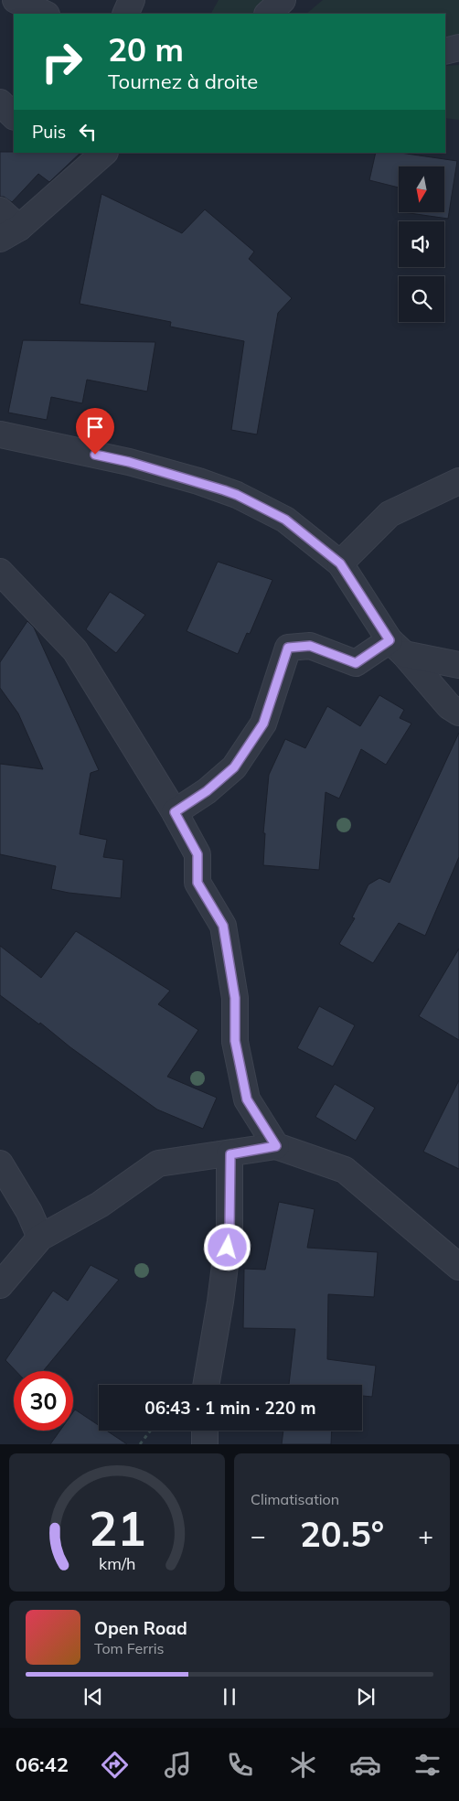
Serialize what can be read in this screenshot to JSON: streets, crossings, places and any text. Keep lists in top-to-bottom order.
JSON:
{
  "north": "bottom",
  "page": {
    "turn": ["20 m", "Tournez à droite"],
    "then": "Puis",
    "limit": "30",
    "trip": "06:43 · 1 min · 220 m",
    "tile": "Climatisation",
    "heat": ["−", "20.5°", "+"],
    "song": ["Open Road", "Tom Ferris"],
    "tabs": "06:42",
    "gauge": ["21", "km/h"]
  }
}
